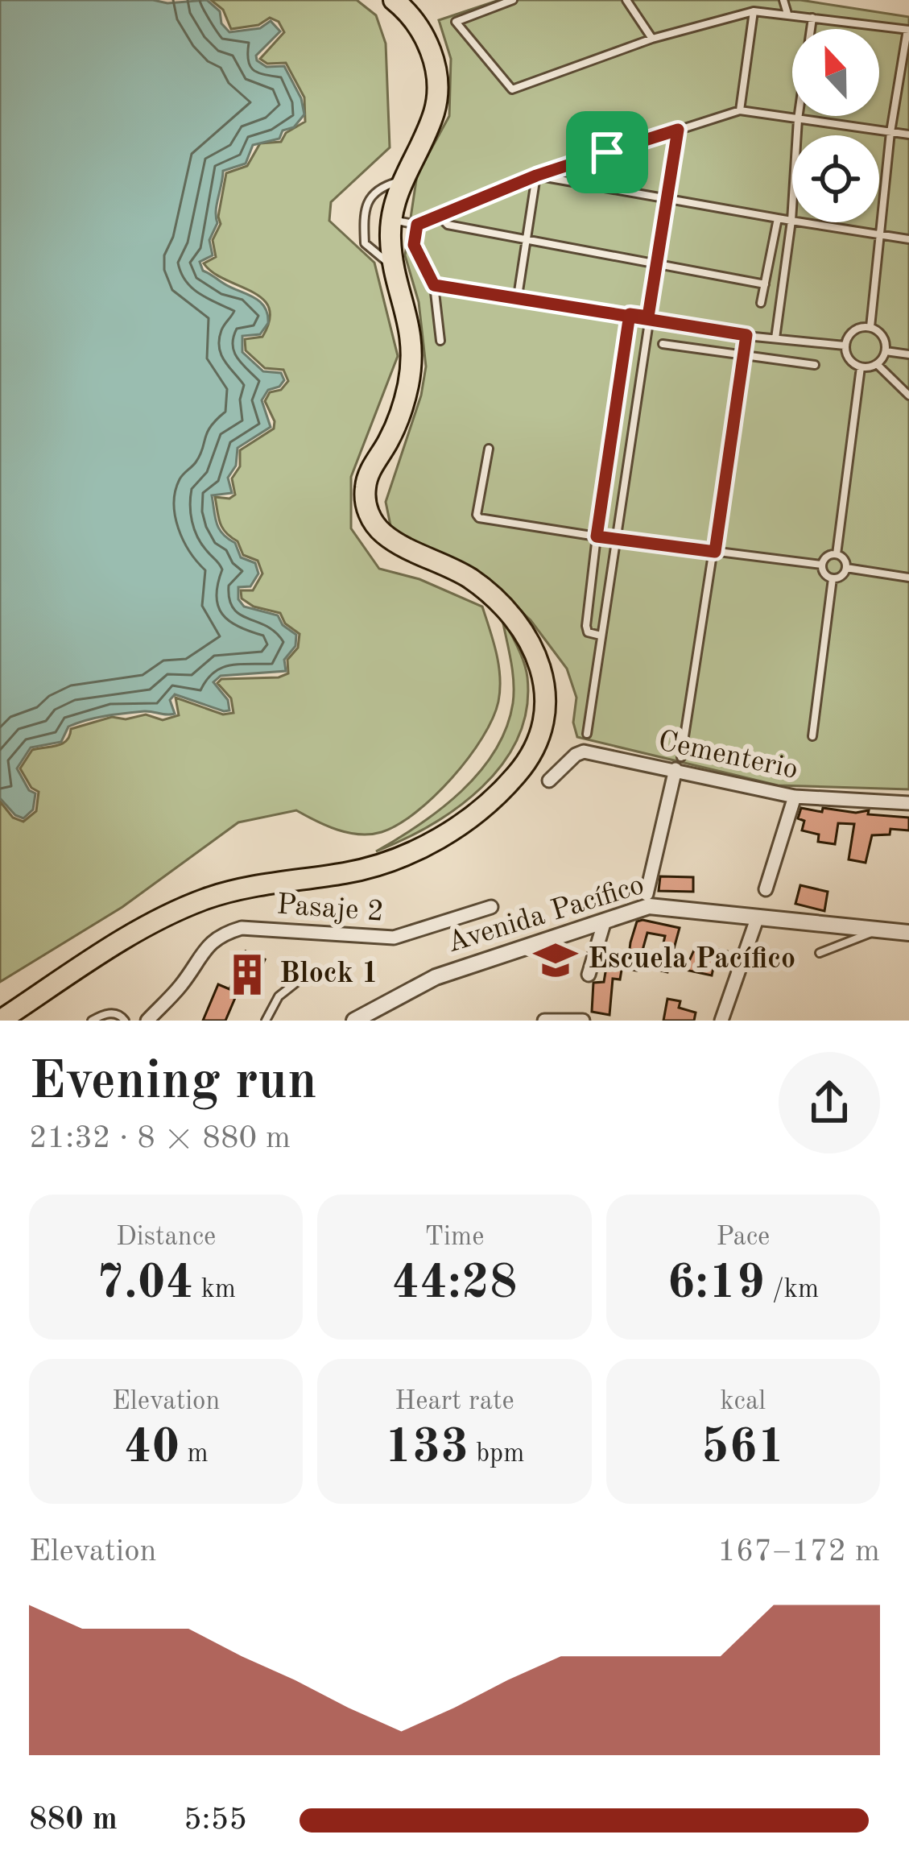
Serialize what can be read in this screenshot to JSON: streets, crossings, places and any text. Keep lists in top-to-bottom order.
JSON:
{
  "streets": {
    "street": ["Cementerio", "Pasaje 2", "Avenida Pacífico"]
  },
  "places": {
    "school or university": ["Escuela Pacífico"],
    "building": ["Block 1"]
  },
  "north": "top",
  "page": {
    "heading": ["Evening run", "21:32 · 8 × 880 m"],
    "stats": [
      ["Distance", "7.04 km"],
      ["Time", "44:28"],
      ["Pace", "6:19 /km"],
      ["Elevation", "40 m"],
      ["Heart rate", "133 bpm"],
      ["kcal", "561"]
    ],
    "chart": ["Elevation", "167–172 m"],
    "list": [
      {
        "name": "880 m",
        "note": "5:55"
      }
    ]
  }
}
